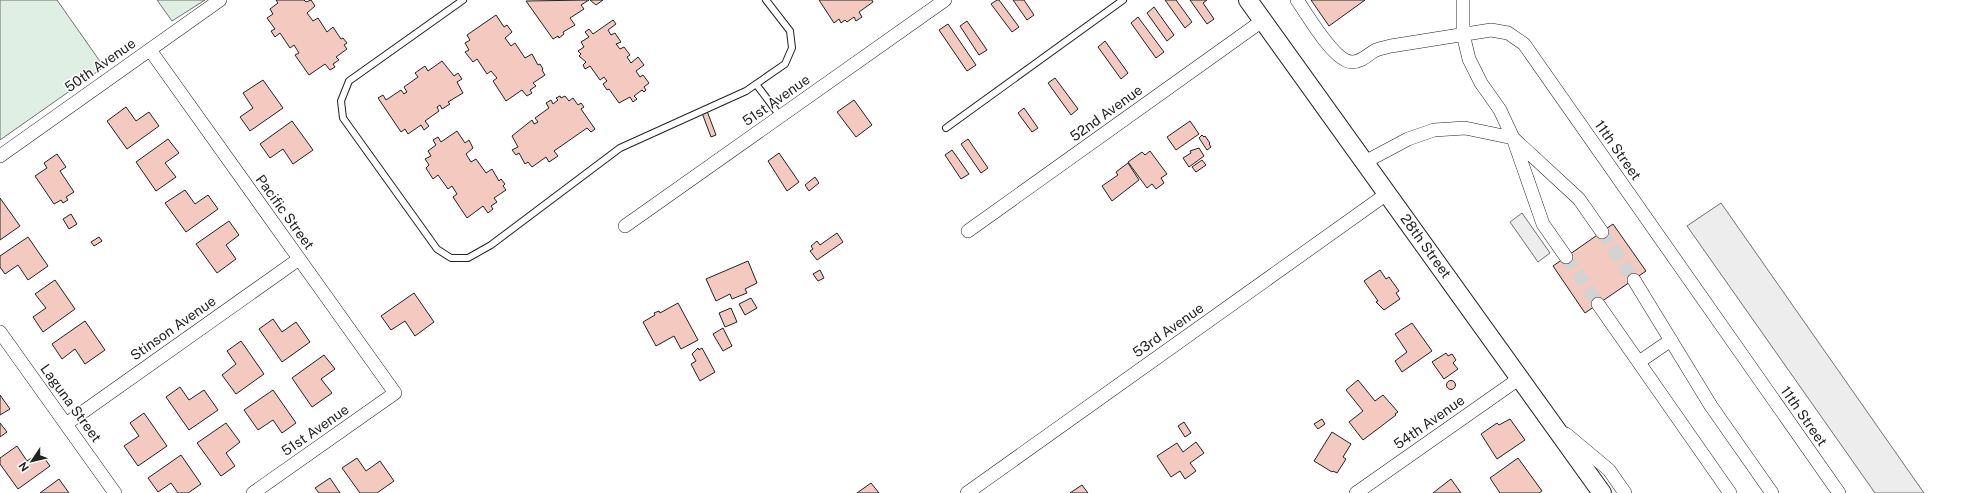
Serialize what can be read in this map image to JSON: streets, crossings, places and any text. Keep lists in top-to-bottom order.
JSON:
{
  "streets": {
    "main road": ["28th Street"],
    "street": [
      "50th Avenue",
      "51st Avenue",
      "52nd Avenue",
      "11th Street",
      "Pacific Street",
      "Stinson Avenue",
      "53rd Avenue",
      "Laguna Street",
      "54th Avenue"
    ]
  },
  "crossings": [
    ["50th Avenue", "Pacific Street"],
    ["51st Avenue", "Pacific Street"],
    ["52nd Avenue", "28th Street"],
    ["Pacific Street", "Stinson Avenue"],
    ["28th Street", "53rd Avenue"],
    ["28th Street", "54th Avenue"],
    ["Stinson Avenue", "Laguna Street"]
  ],
  "north": "bottom left"
}
